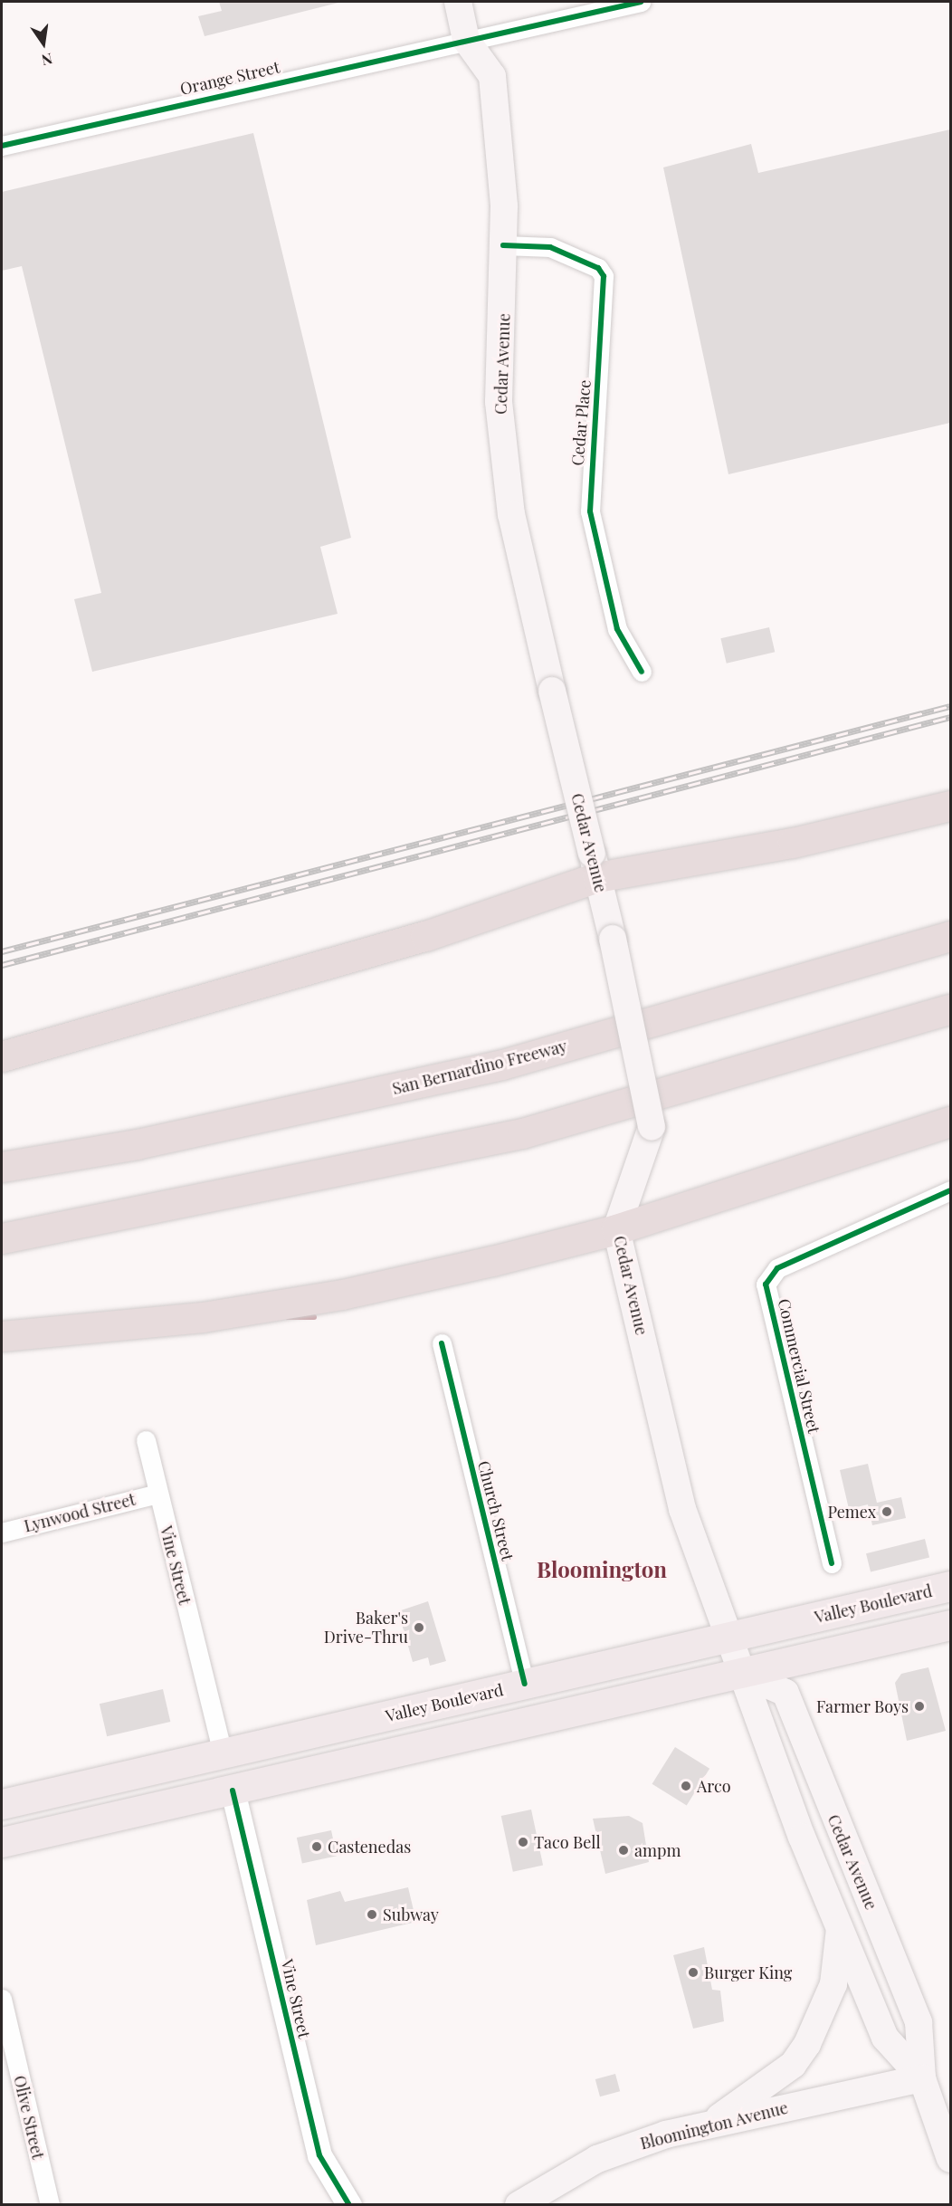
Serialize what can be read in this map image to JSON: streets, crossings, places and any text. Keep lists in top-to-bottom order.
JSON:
{
  "streets": {
    "highway": ["San Bernardino Freeway"],
    "main road": ["Cedar Avenue", "Valley Boulevard", "Bloomington Avenue"],
    "street": [
      "Orange Street",
      "Cedar Place",
      "Commercial Street",
      "Church Street",
      "Lynwood Street",
      "Vine Street",
      "Olive Street"
    ]
  },
  "crossings": [
    ["Orange Street", "Cedar Avenue"],
    ["Cedar Avenue", "Cedar Place"],
    ["Cedar Avenue", "Valley Boulevard"],
    ["Cedar Avenue", "Bloomington Avenue"],
    ["Church Street", "Valley Boulevard"],
    ["Lynwood Street", "Vine Street"],
    ["Vine Street", "Valley Boulevard"]
  ],
  "districts": ["Bloomington"],
  "places": [
    "Pemex",
    "Baker's Drive-Thru",
    "Farmer Boys",
    "Arco",
    "Taco Bell",
    "Castenedas",
    "ampm",
    "Subway",
    "Burger King"
  ],
  "north": "bottom"
}
